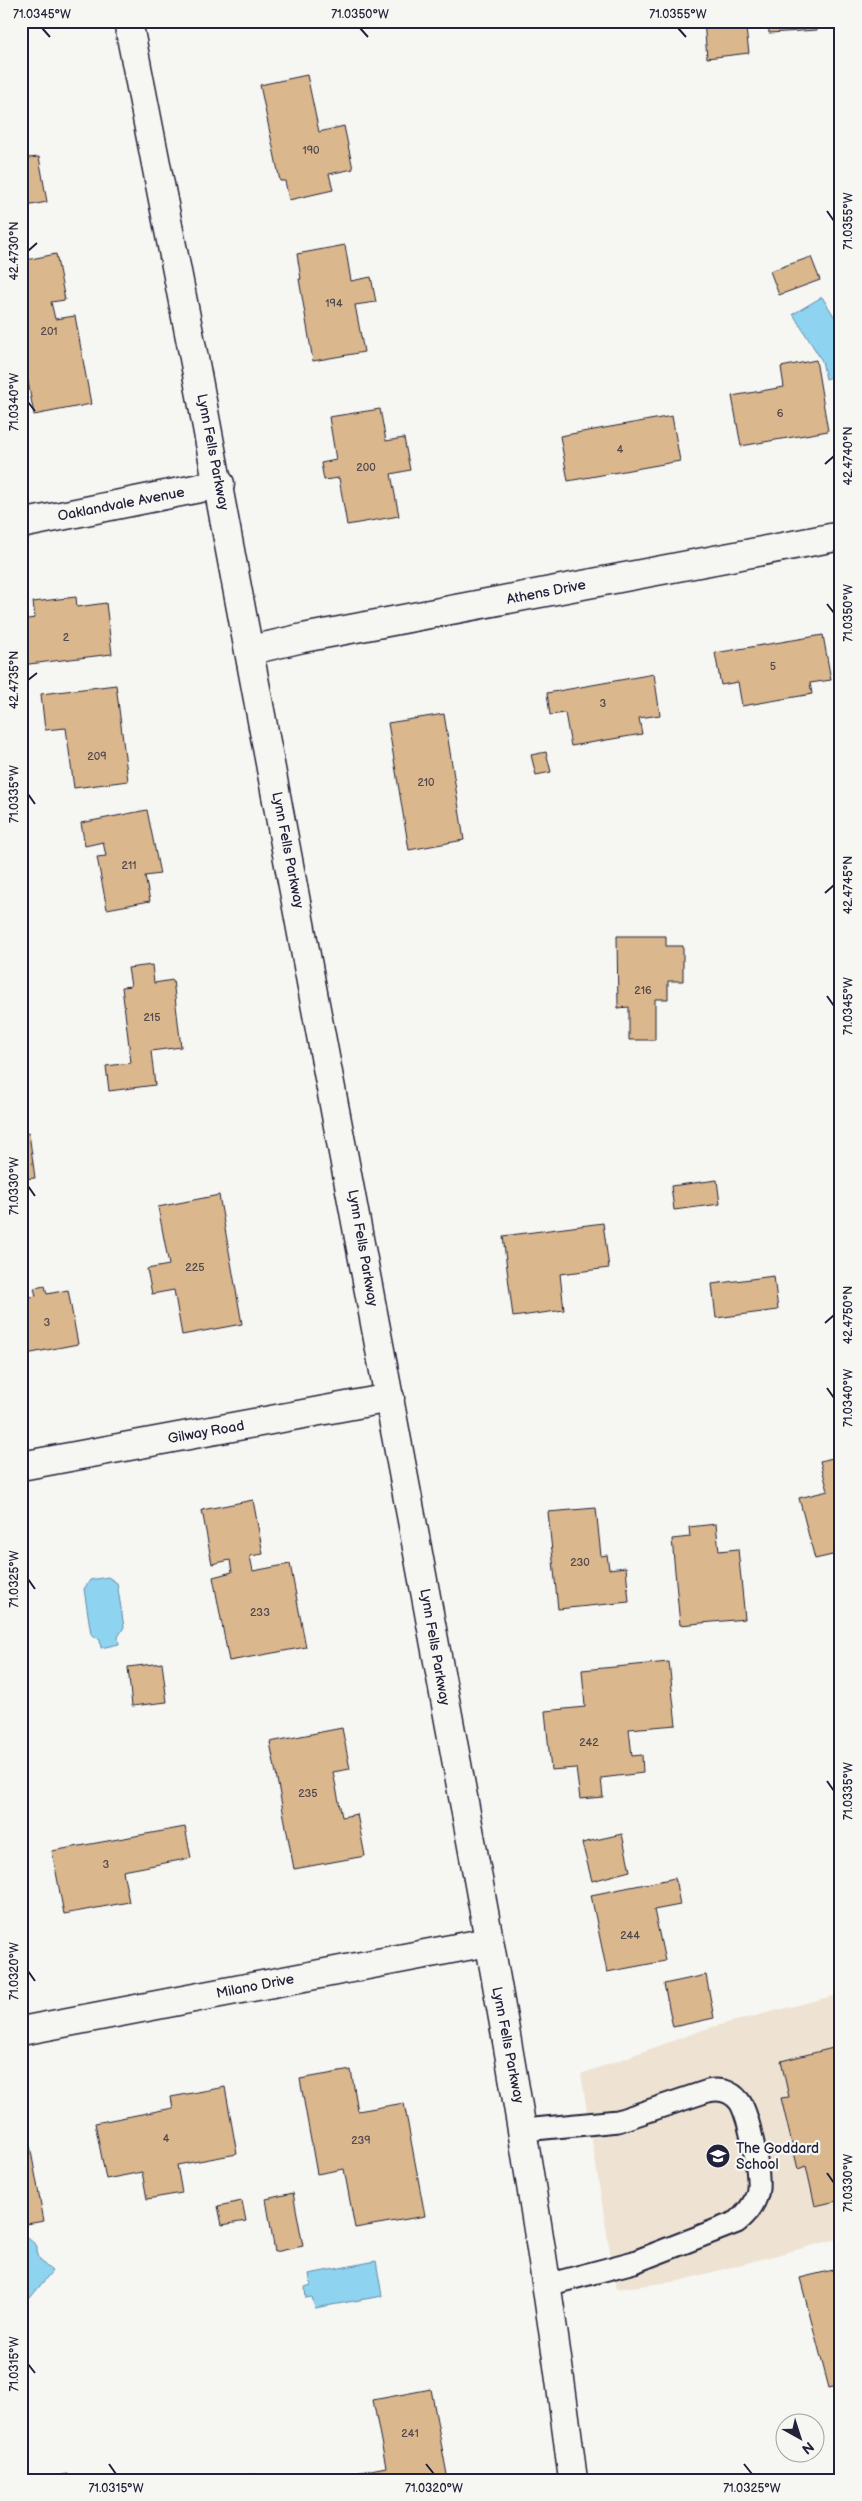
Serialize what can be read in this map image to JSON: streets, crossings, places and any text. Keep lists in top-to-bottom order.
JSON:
{
  "streets": {
    "main road": [
      "Lynn Fells Parkway",
      "Oaklandvale Avenue",
      "Athens Drive",
      "Gilway Road",
      "Milano Drive"
    ]
  },
  "crossings": [
    ["Lynn Fells Parkway", "Oaklandvale Avenue"],
    ["Lynn Fells Parkway", "Athens Drive"],
    ["Lynn Fells Parkway", "Gilway Road"],
    ["Lynn Fells Parkway", "Milano Drive"]
  ],
  "places": {
    "school or university": ["The Goddard School"]
  },
  "house_numbers": [
    "190",
    "194",
    "201",
    "6",
    "4",
    "200",
    "2",
    "5",
    "3",
    "209",
    "210",
    "211",
    "216",
    "215",
    "225",
    "3",
    "230",
    "233",
    "242",
    "235",
    "3",
    "244",
    "4",
    "239",
    "241"
  ],
  "north": "bottom right",
  "coordinates": [
    "71.0345°W",
    "71.0350°W",
    "71.0355°W",
    "42.4730°N",
    "71.0340°W",
    "42.4740°N",
    "42.4735°N",
    "71.0335°W",
    "42.4745°N",
    "71.0330°W",
    "42.4750°N",
    "71.0325°W",
    "71.0320°W",
    "71.0315°W"
  ]
}
